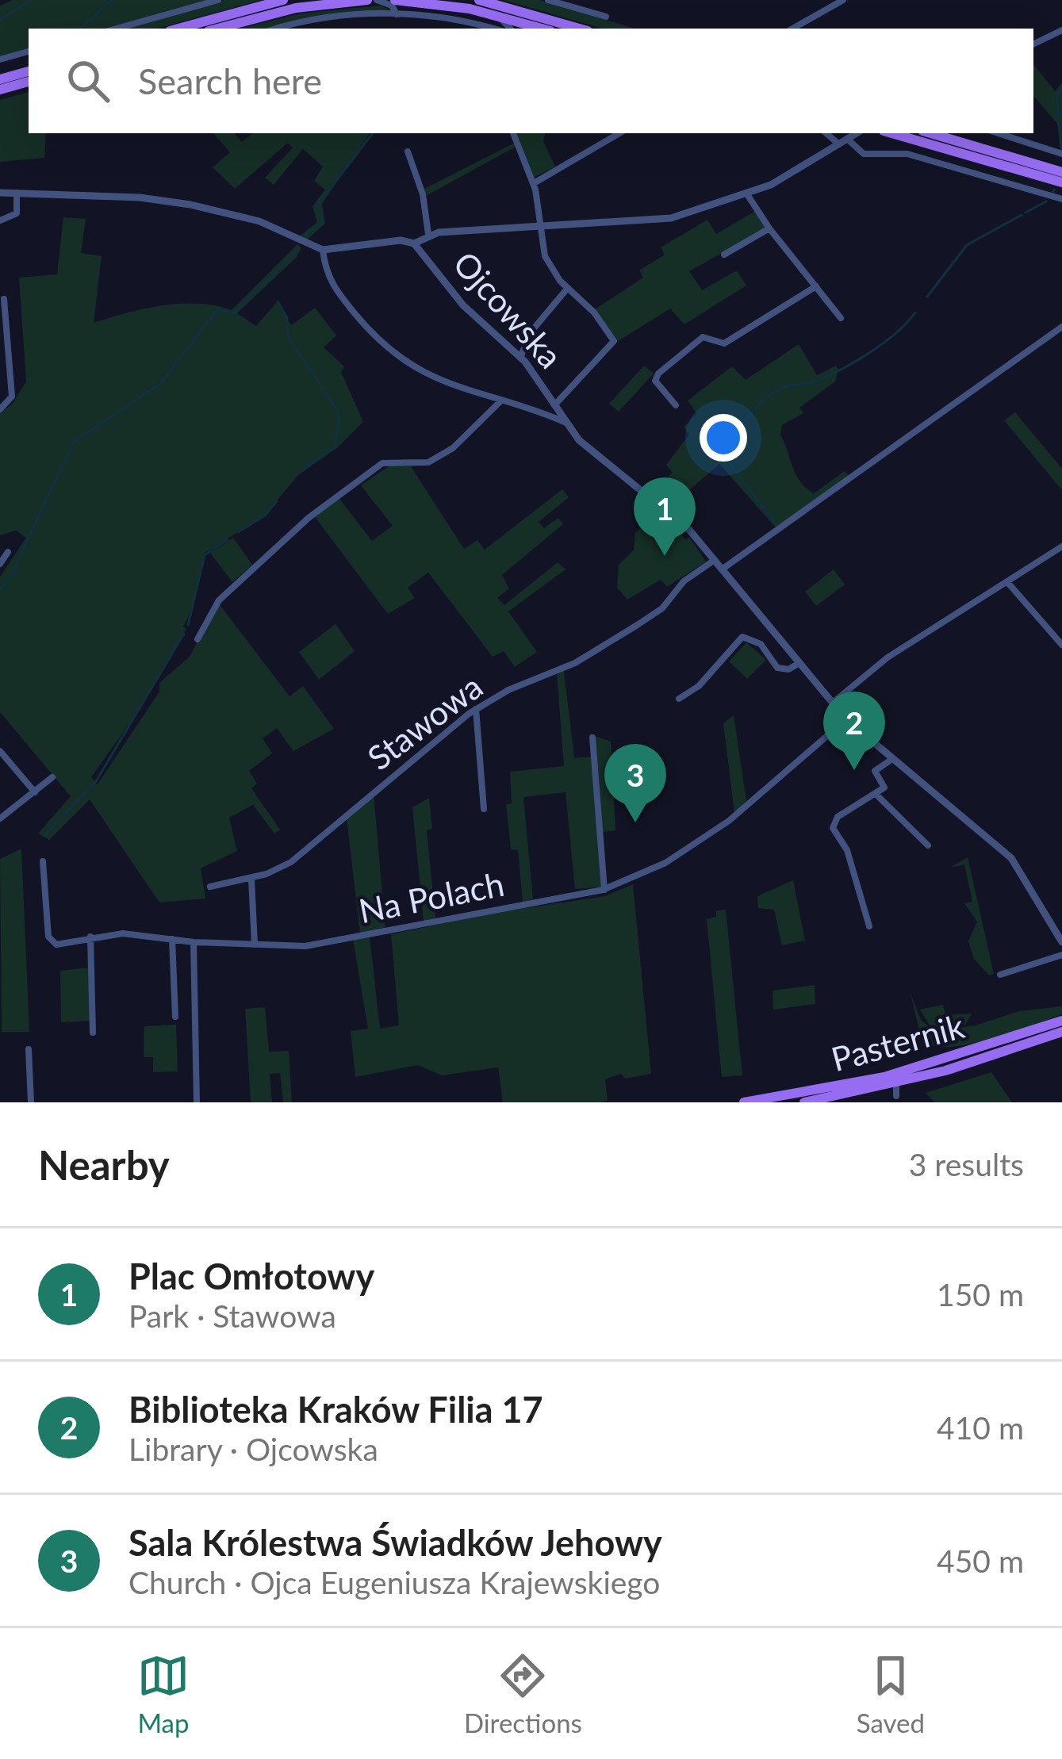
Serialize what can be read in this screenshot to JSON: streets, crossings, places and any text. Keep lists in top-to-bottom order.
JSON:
{
  "streets": {
    "main road": ["Pasternik"],
    "street": ["Ojcowska", "Stawowa", "Na Polach"]
  },
  "crossings": [
    ["Ojcowska", "Stawowa"],
    ["Ojcowska", "Na Polach"]
  ],
  "page": {
    "search": "Search here",
    "pins": ["1", "2", "3"],
    "heading": ["Nearby", "3 results"],
    "list": [
      {
        "mark": "1",
        "name": "Plac Omłotowy",
        "note": "Park · Stawowa",
        "value": "150 m"
      },
      {
        "mark": "2",
        "name": "Biblioteka Kraków Filia 17",
        "note": "Library · Ojcowska",
        "value": "410 m"
      },
      {
        "mark": "3",
        "name": "Sala Królestwa Świadków Jehowy",
        "note": "Church · Ojca Eugeniusza Krajewskiego",
        "value": "450 m"
      }
    ],
    "nav": ["Map", "Directions", "Saved"]
  }
}
